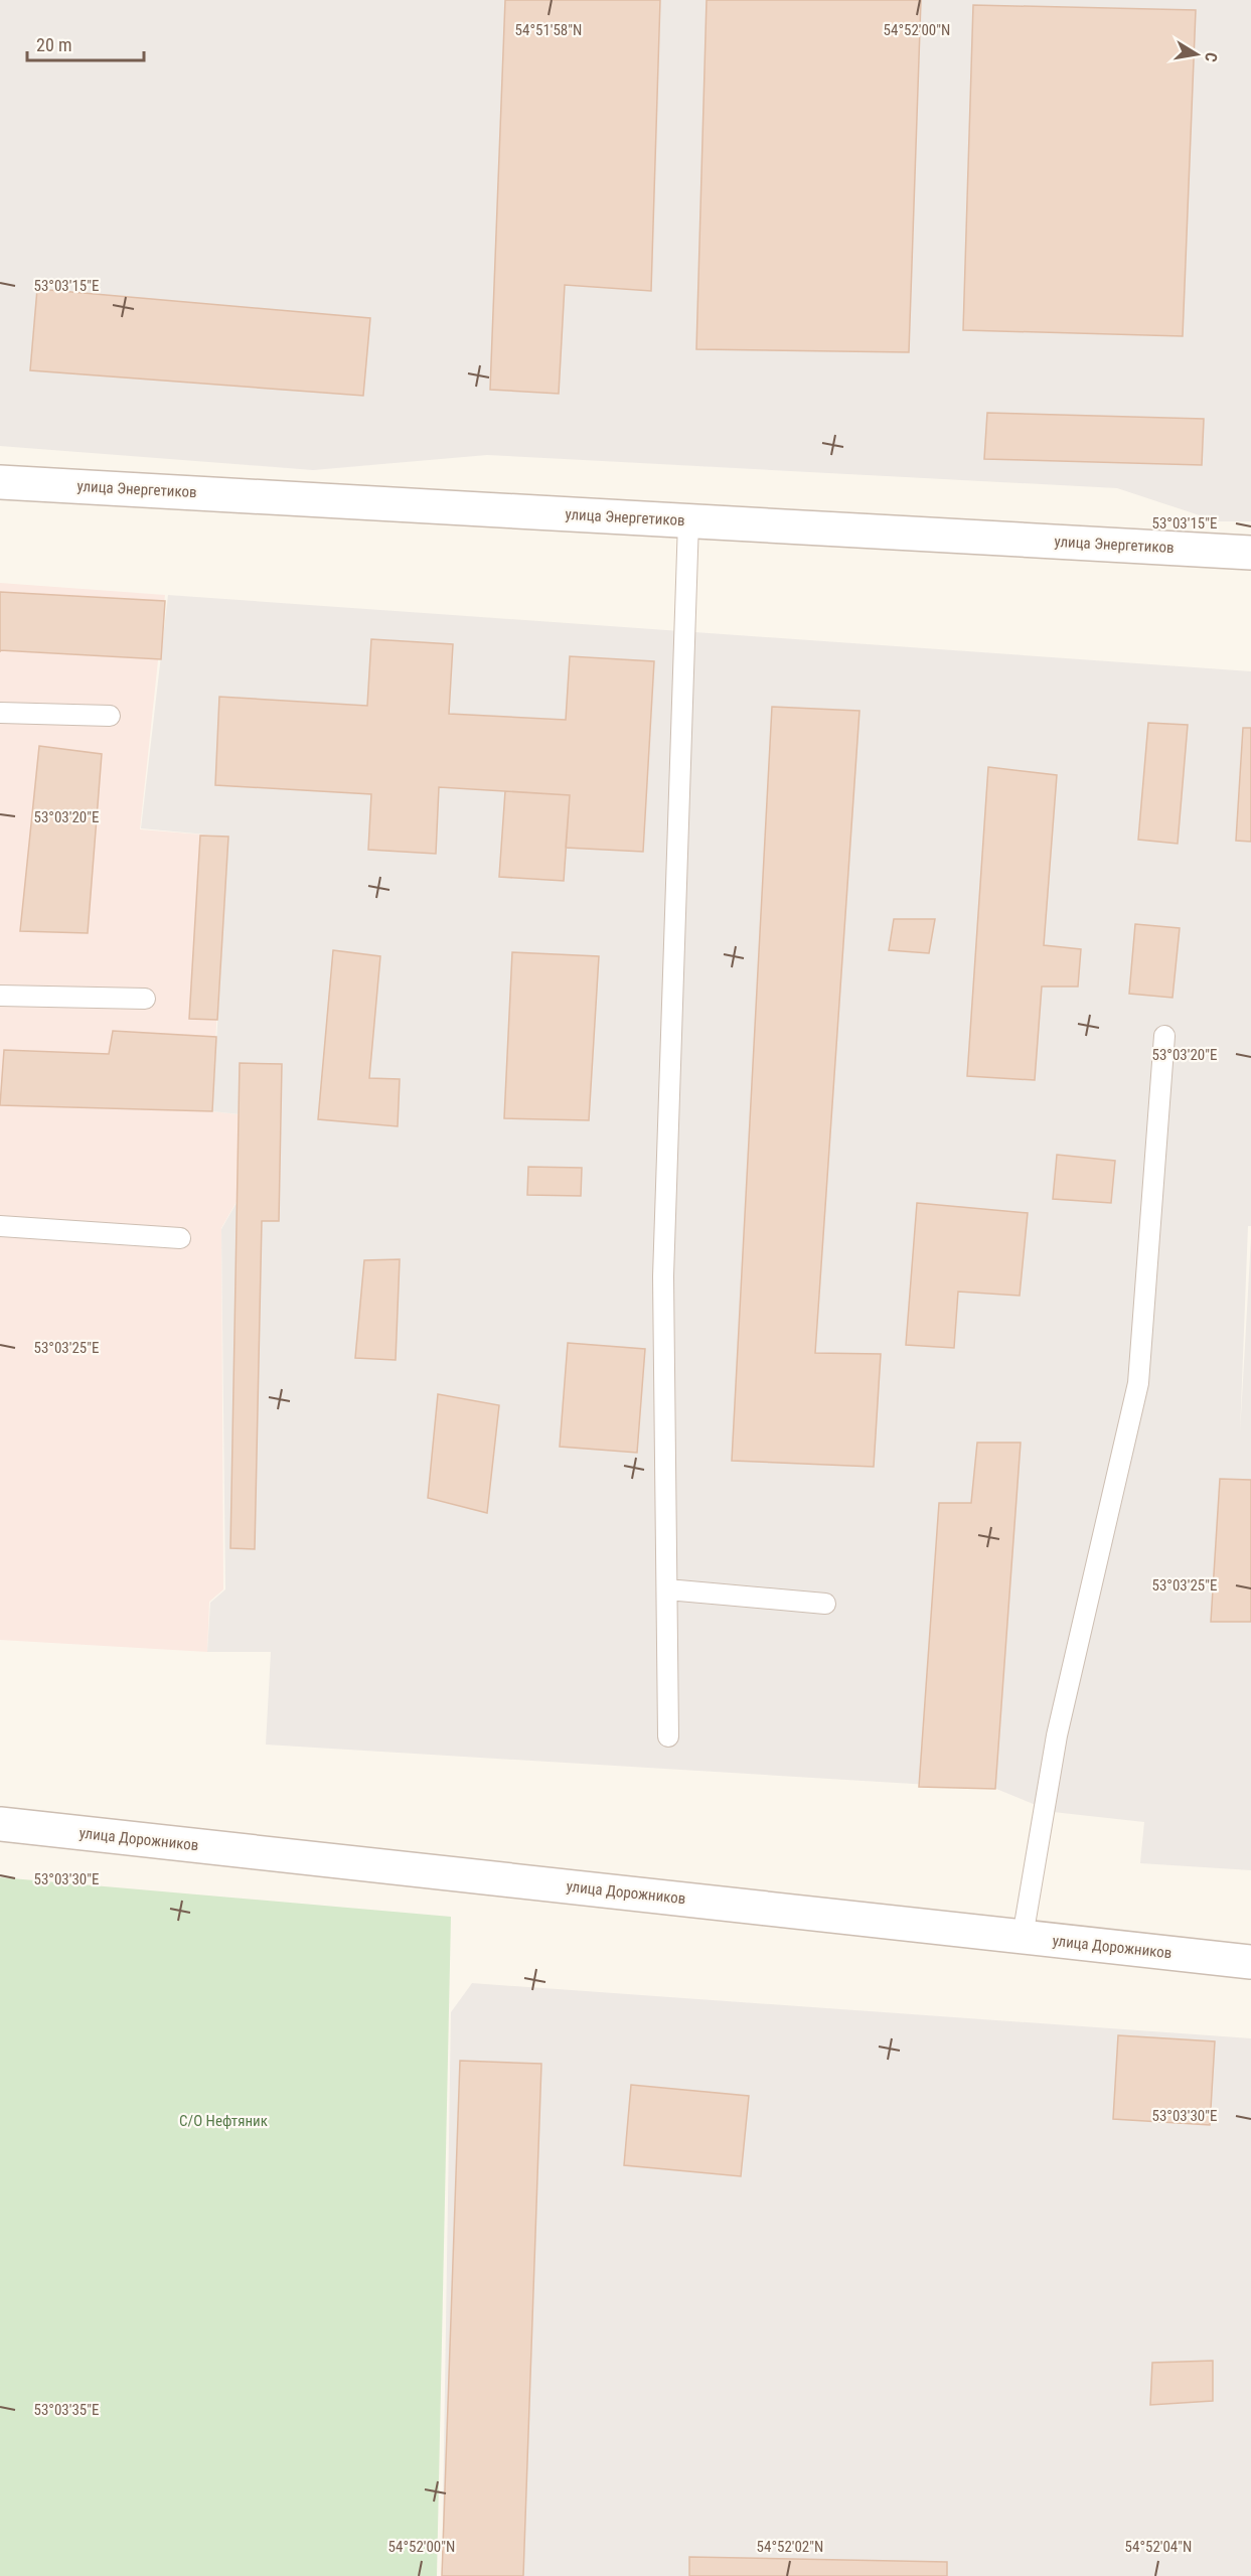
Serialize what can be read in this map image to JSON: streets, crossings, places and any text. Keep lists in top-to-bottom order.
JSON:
{
  "streets": {
    "street": ["улица Энергетиков", "улица Дорожников"]
  },
  "parks": ["С/О Нефтяник"],
  "scale_bar": "20 m",
  "north": "right",
  "coordinates": [
    "54°51'58\"N",
    "54°52'00\"N",
    "53°03'15\"E",
    "53°03'20\"E",
    "53°03'25\"E",
    "53°03'30\"E",
    "53°03'35\"E",
    "54°52'02\"N",
    "54°52'04\"N"
  ]
}
